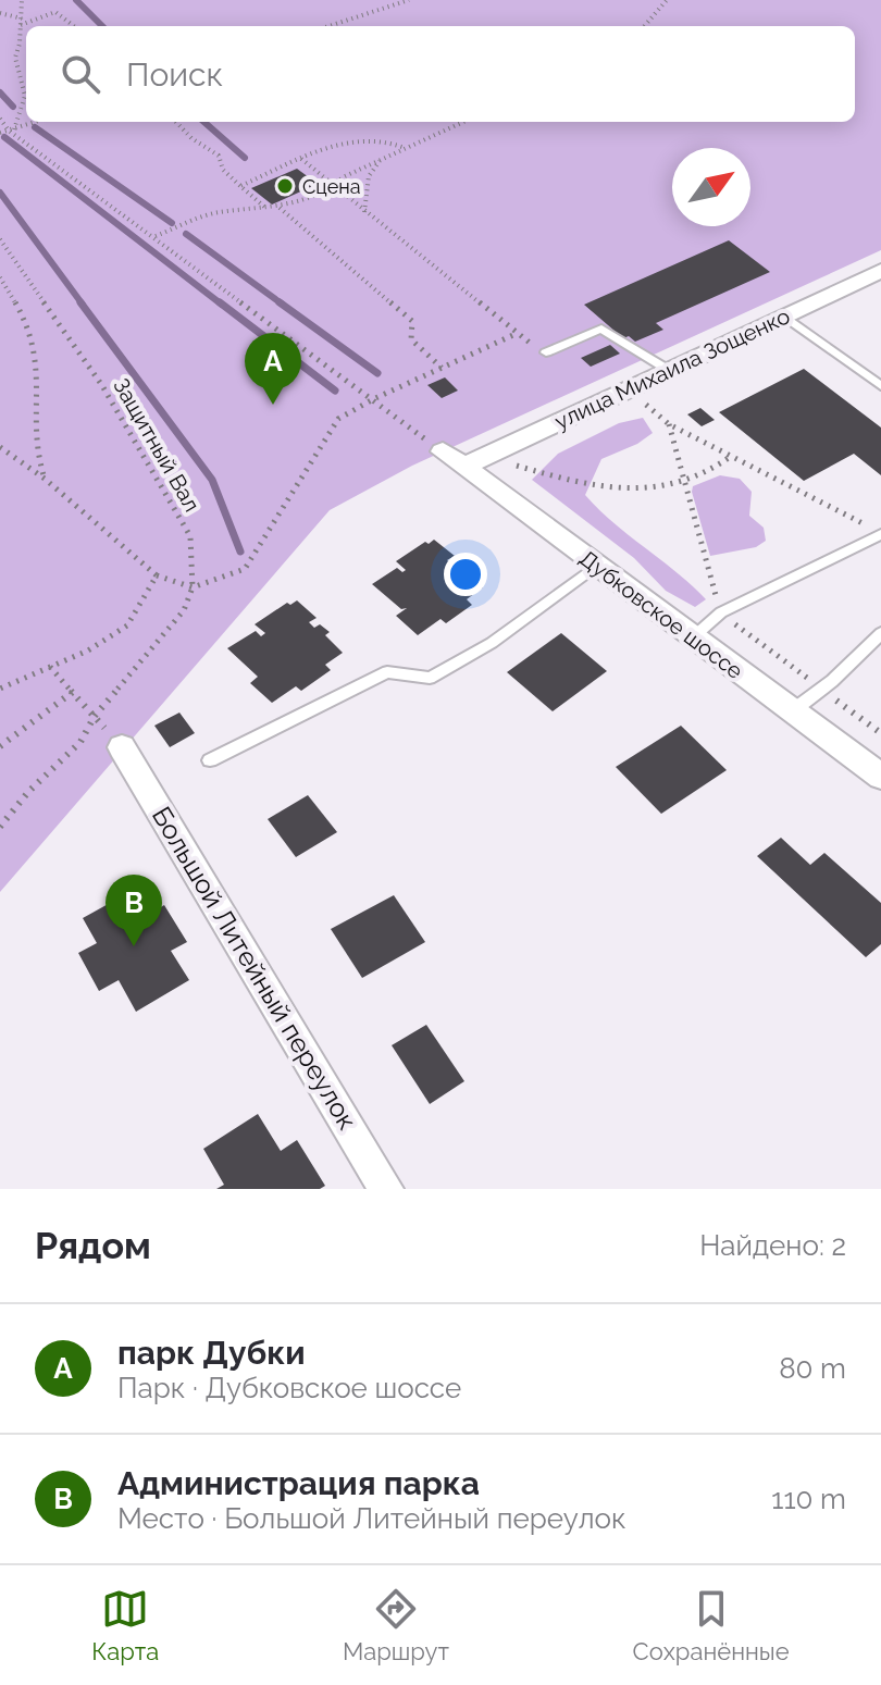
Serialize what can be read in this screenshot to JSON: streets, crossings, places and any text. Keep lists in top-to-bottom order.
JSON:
{
  "streets": {
    "street": ["улица Михаила Зощенко", "Дубковское шоссе", "Большой Литейный переулок"],
    "path": ["Защитный Вал"]
  },
  "crossings": [
    ["улица Михаила Зощенко", "Дубковское шоссе"]
  ],
  "places": ["Сцена"],
  "north": "top right",
  "page": {
    "search": "Поиск",
    "pins": ["A", "B"],
    "heading": ["Рядом", "Найдено: 2"],
    "list": [
      {
        "mark": "A",
        "name": "парк Дубки",
        "note": "Парк · Дубковское шоссе",
        "value": "80 m"
      },
      {
        "mark": "B",
        "name": "Администрация парка",
        "note": "Место · Большой Литейный переулок",
        "value": "110 m"
      }
    ],
    "nav": ["Карта", "Маршрут", "Сохранённые"]
  }
}
